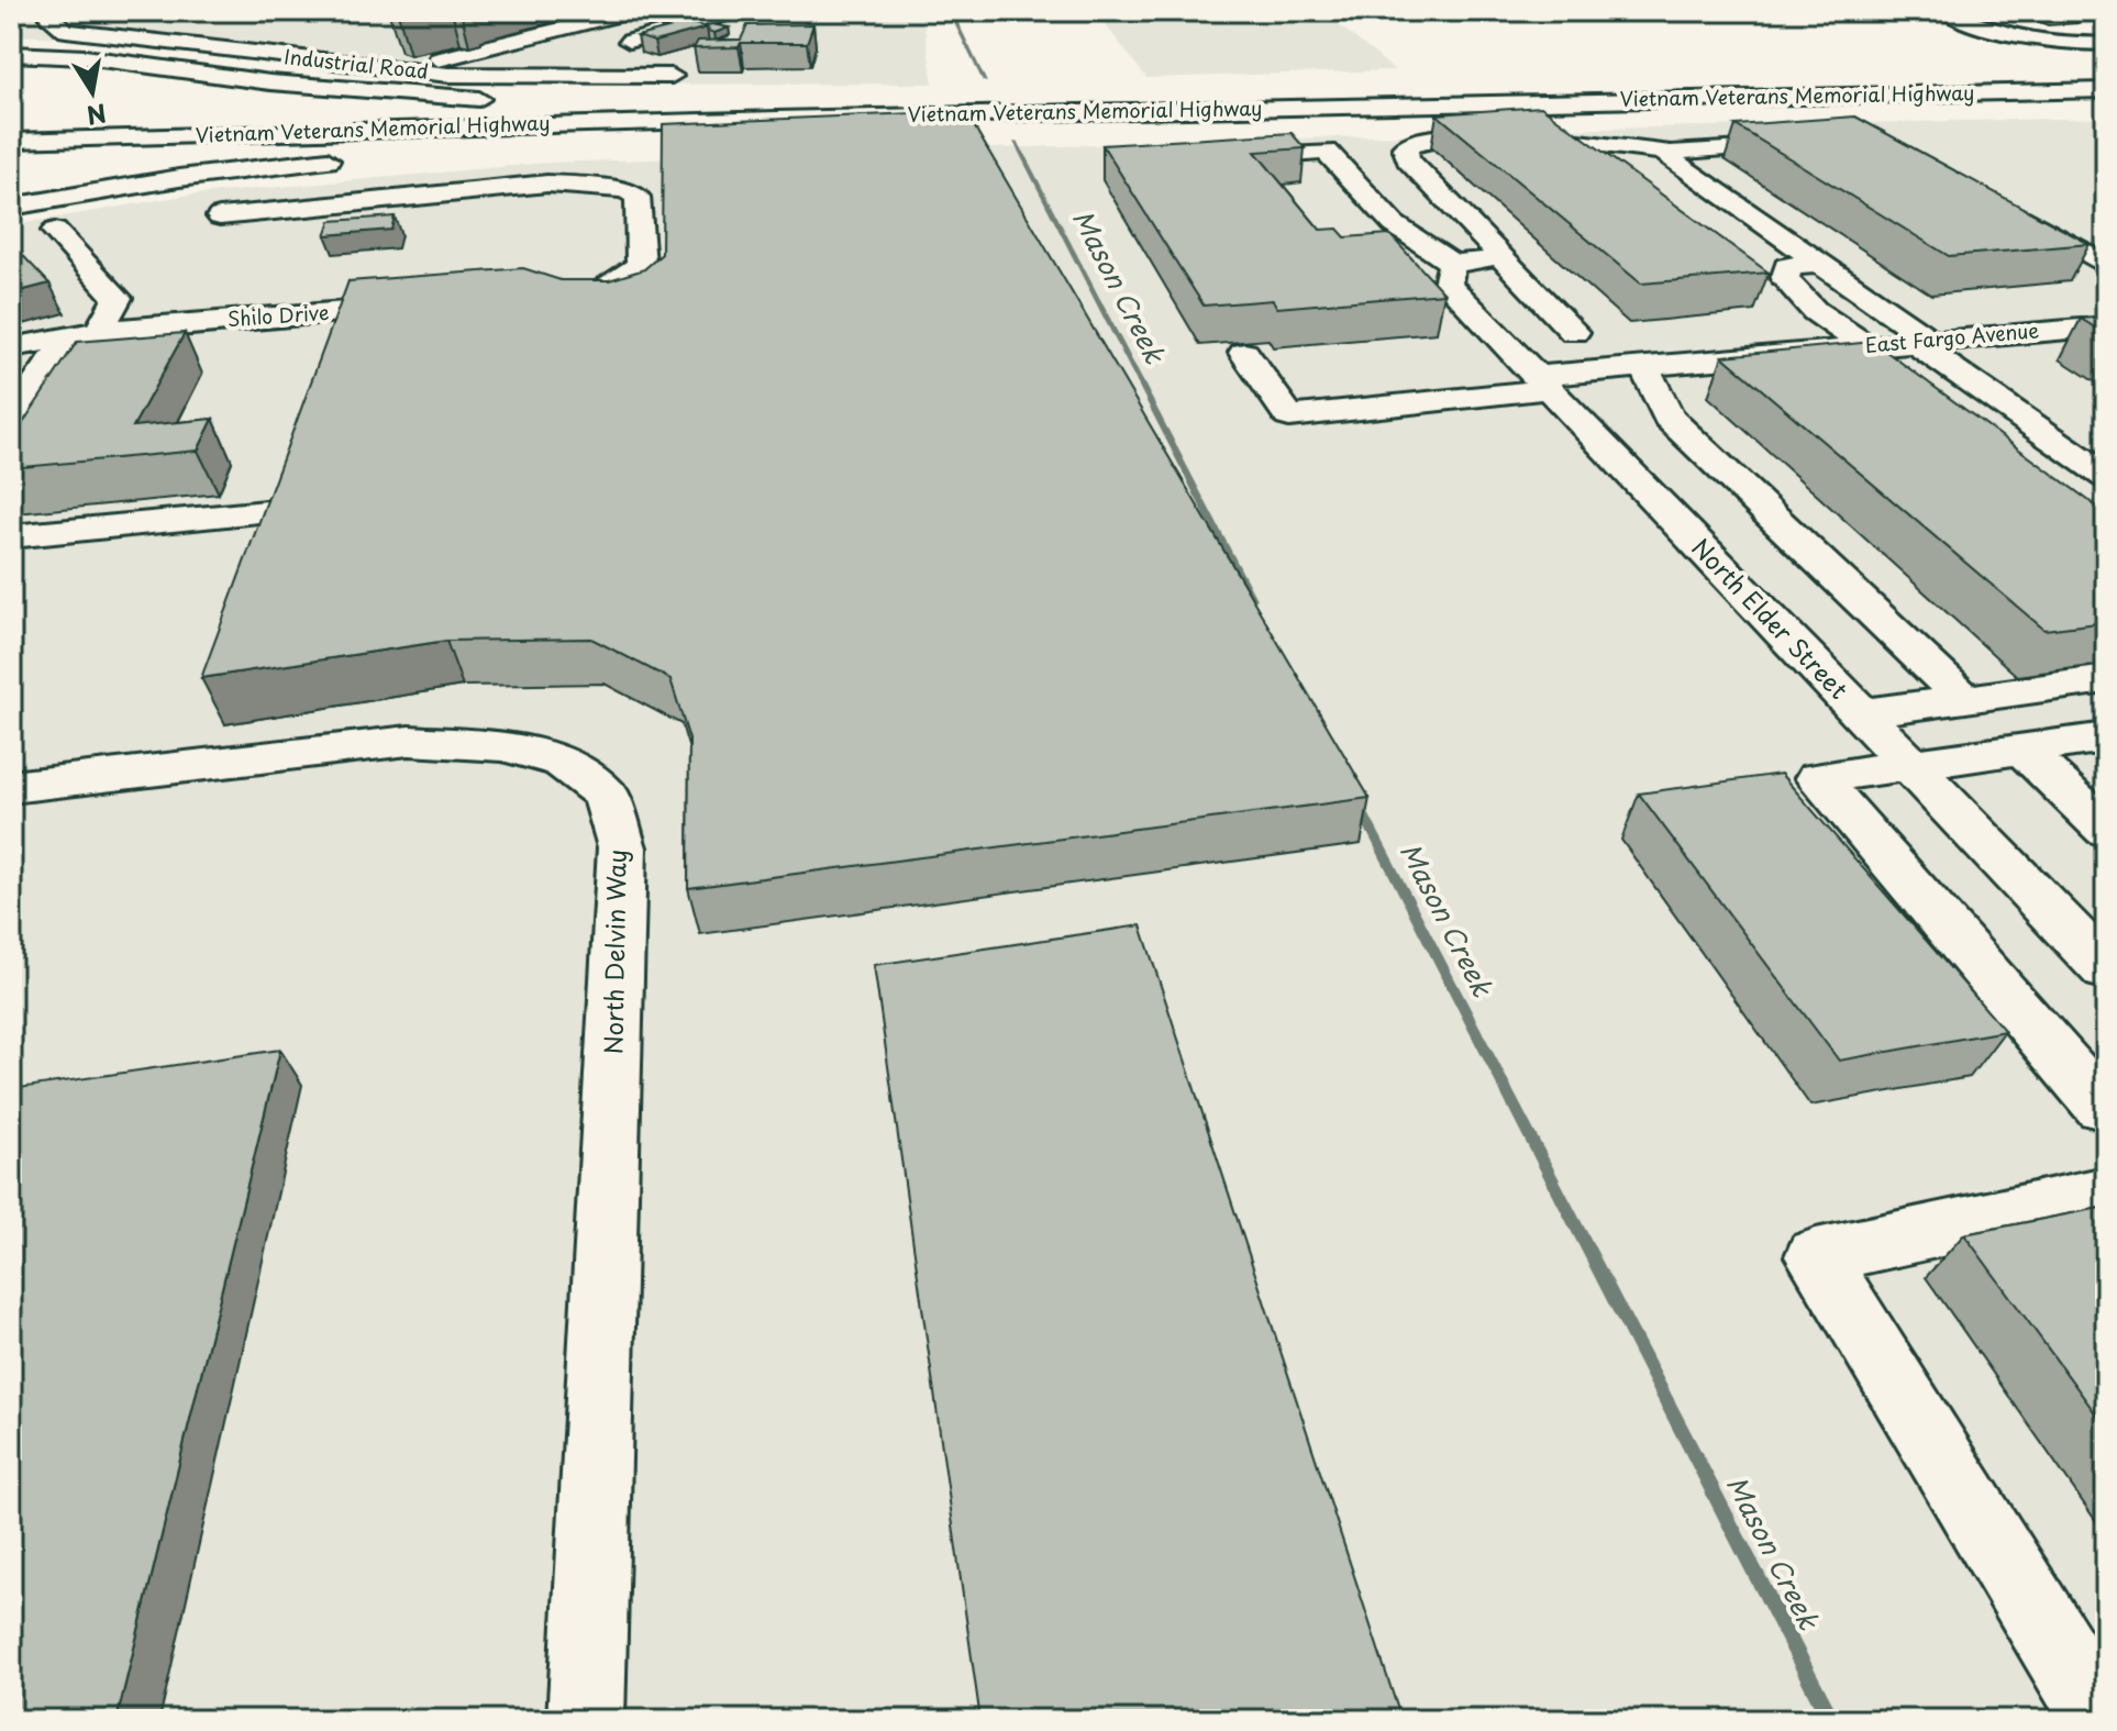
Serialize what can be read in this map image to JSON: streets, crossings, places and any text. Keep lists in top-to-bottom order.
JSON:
{
  "streets": {
    "main road": [
      "Industrial Road",
      "Vietnam Veterans Memorial Highway",
      "Shilo Drive",
      "East Fargo Avenue",
      "North Elder Street",
      "North Delvin Way"
    ]
  },
  "crossings": [
    ["East Fargo Avenue", "North Elder Street"]
  ],
  "water": ["Mason Creek"],
  "north": "bottom"
}
